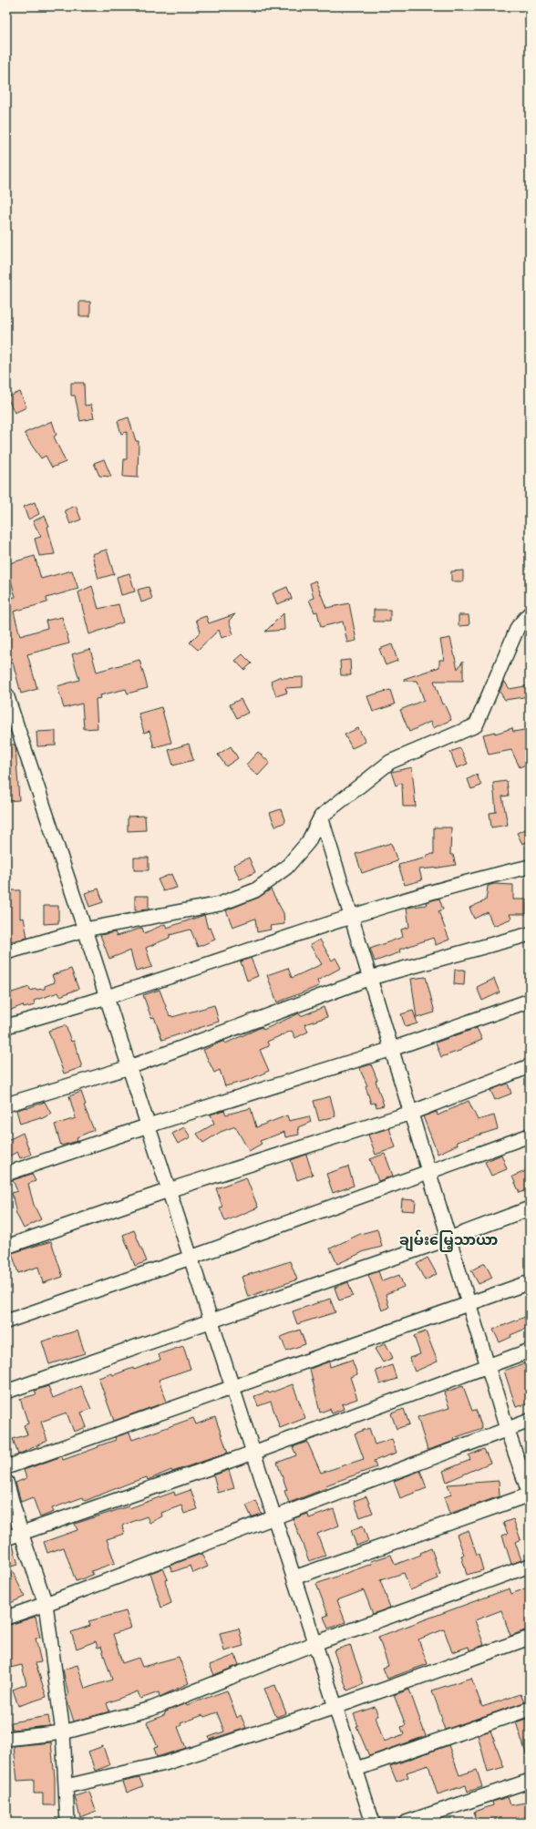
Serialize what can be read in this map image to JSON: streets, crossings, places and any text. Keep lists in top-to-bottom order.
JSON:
{
  "districts": ["ချမ်းမြေ့သာယာ"]
}
